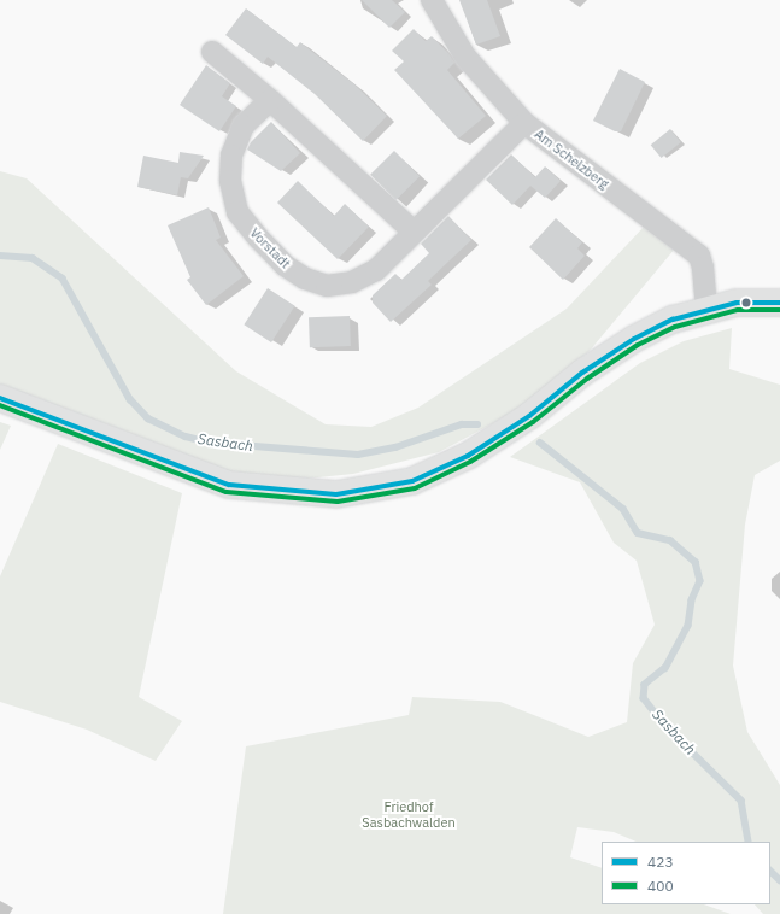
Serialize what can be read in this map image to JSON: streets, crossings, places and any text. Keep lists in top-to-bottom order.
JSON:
{
  "streets": {
    "street": ["Am Schelzberg", "Vorstadt"]
  },
  "crossings": [
    ["Am Schelzberg", "Vorstadt"]
  ],
  "water": ["Sasbach"],
  "parks": ["Friedhof Sasbachwalden"],
  "lines": ["transit line 423", "transit line 400"],
  "legend": ["423", "400"]
}
